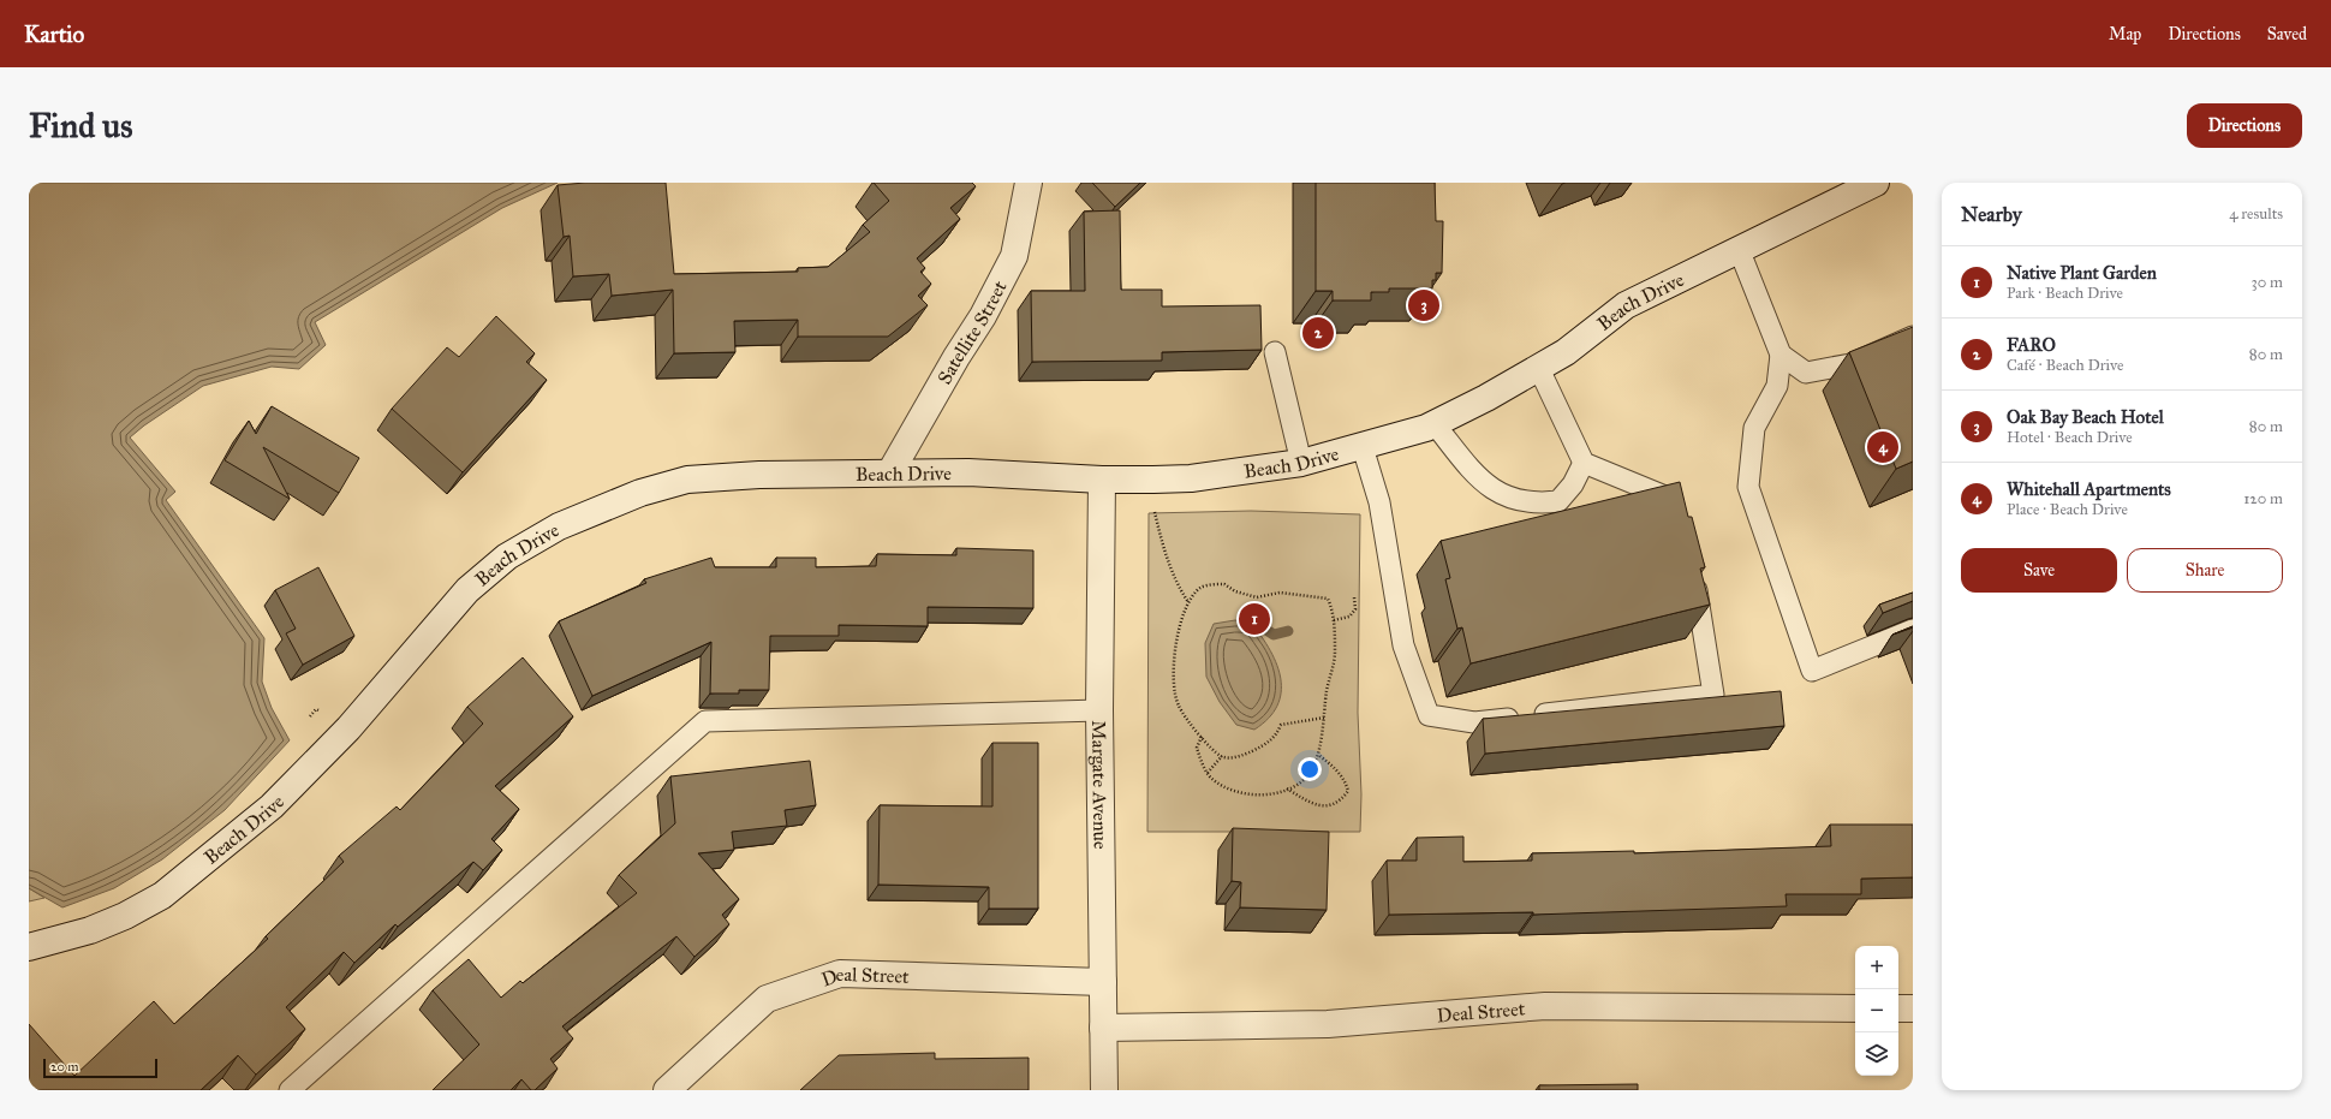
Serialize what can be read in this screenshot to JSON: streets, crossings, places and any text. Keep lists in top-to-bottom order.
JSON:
{
  "streets": {
    "street": [
      "Beach Drive",
      "Satellite Street",
      "Margate Avenue",
      "Deal Street"
    ]
  },
  "crossings": [
    ["Beach Drive", "Satellite Street"],
    ["Beach Drive", "Margate Avenue"],
    ["Margate Avenue", "Deal Street"]
  ],
  "scale_bar": "20 m",
  "page": {
    "header": "Kartio",
    "nav": ["Map", "Directions", "Saved"],
    "buttons": [
      "Directions",
      ["Save", "Share"]
    ],
    "title": "Find us",
    "heading": ["Nearby", "4 results"],
    "list": [
      {
        "mark": "1",
        "name": "Native Plant Garden",
        "note": "Park · Beach Drive",
        "value": "30 m"
      },
      {
        "mark": "2",
        "name": "FARO",
        "note": "Café · Beach Drive",
        "value": "80 m"
      },
      {
        "mark": "3",
        "name": "Oak Bay Beach Hotel",
        "note": "Hotel · Beach Drive",
        "value": "80 m"
      },
      {
        "mark": "4",
        "name": "Whitehall Apartments",
        "note": "Place · Beach Drive",
        "value": "120 m"
      }
    ],
    "pins": [
      "3",
      "2",
      "4",
      "1"
    ],
    "map_buttons": ["+", "−"],
    "scale": "20 m"
  }
}
